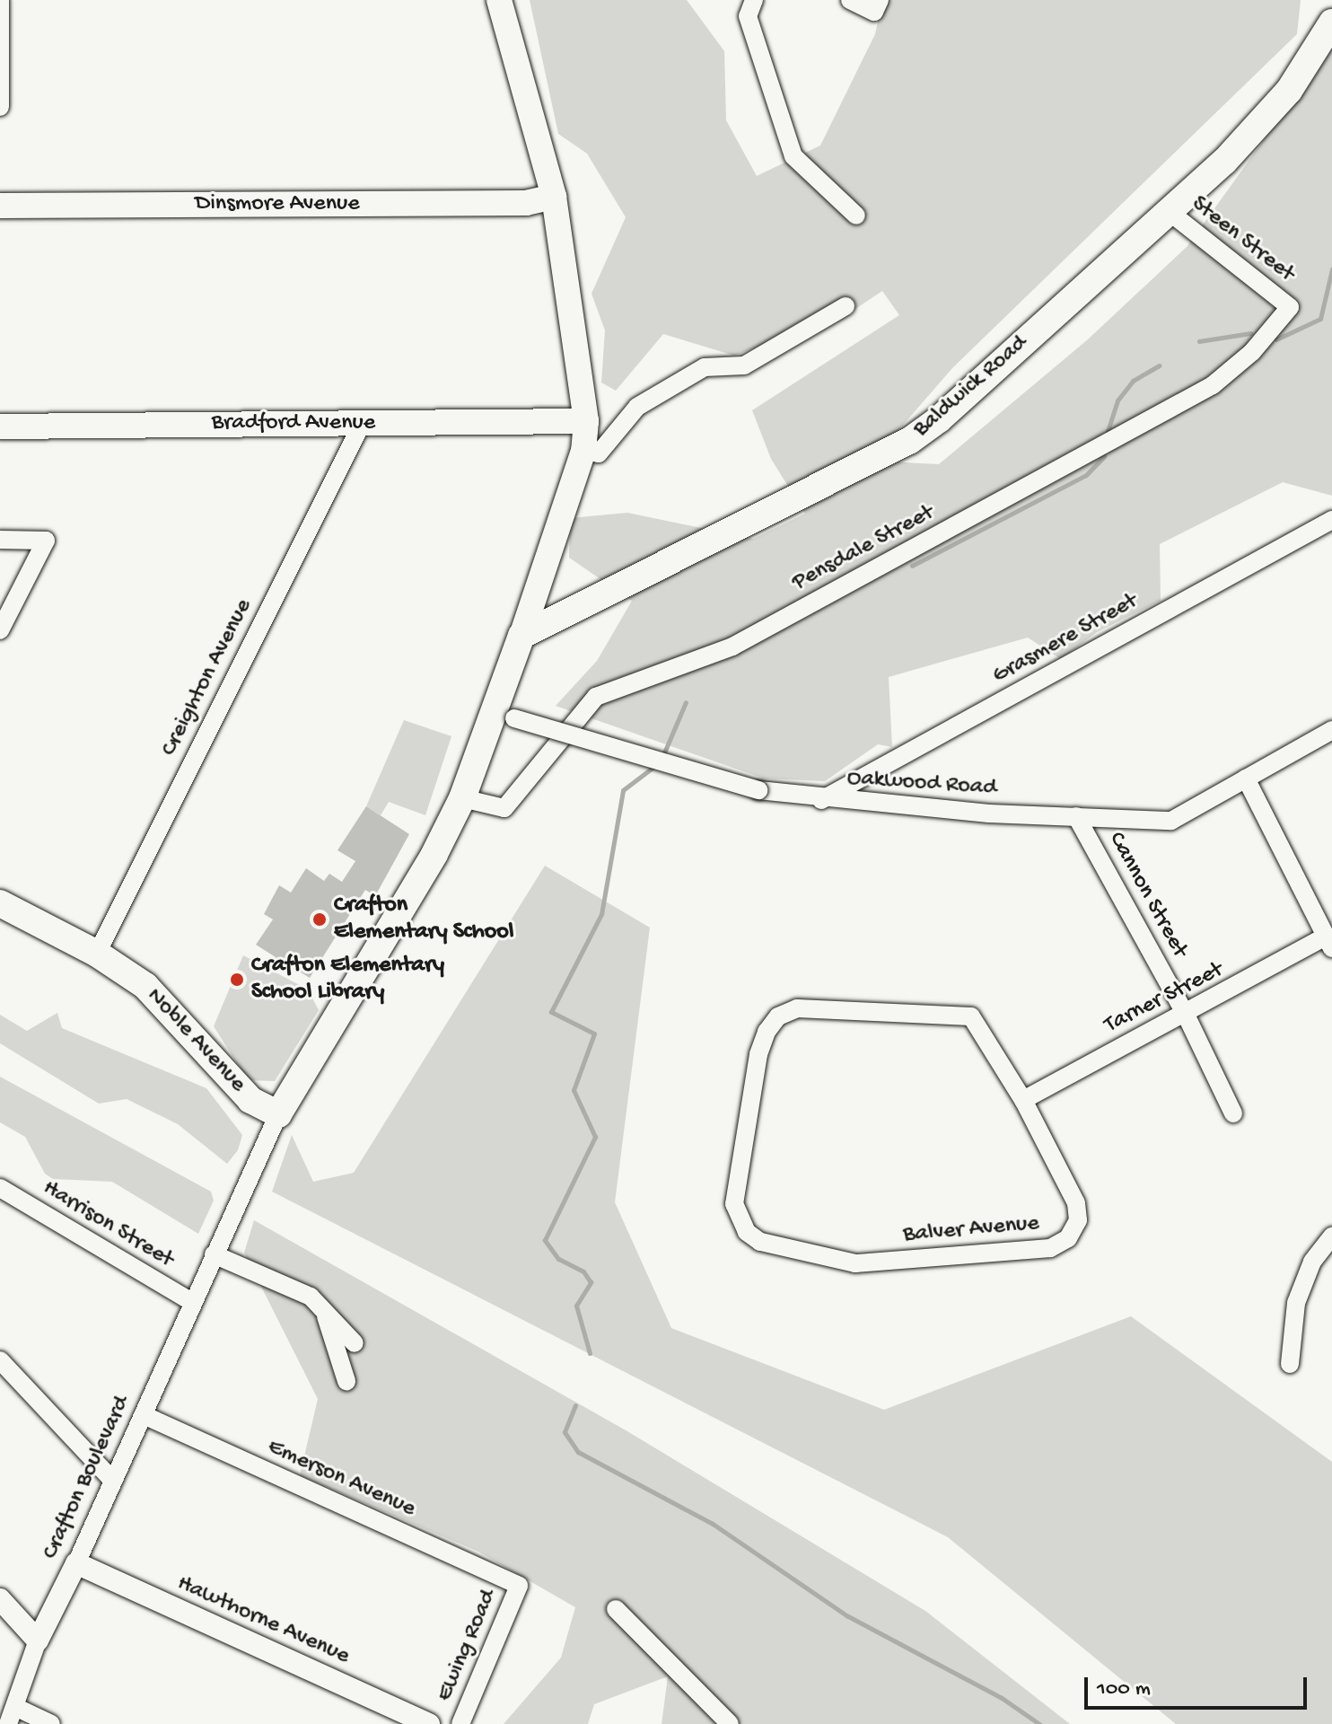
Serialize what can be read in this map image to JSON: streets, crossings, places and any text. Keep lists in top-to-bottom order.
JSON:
{
  "streets": {
    "main road": [
      "Dinsmore Avenue",
      "Baldwick Road",
      "Bradford Avenue",
      "Noble Avenue"
    ],
    "street": [
      "Steen Street",
      "Pensdale Street",
      "Grasmere Street",
      "Creighton Avenue",
      "Oakwood Road",
      "Cannon Street",
      "Tarner Street",
      "Harrison Street",
      "Balver Avenue",
      "Crafton Boulevard",
      "Emerson Avenue",
      "Hawthorne Avenue",
      "Ewing Road"
    ]
  },
  "crossings": [
    ["Steen Street", "Baldwick Road"],
    ["Steen Street", "Pensdale Street"],
    ["Bradford Avenue", "Creighton Avenue"],
    ["Grasmere Street", "Oakwood Road"],
    ["Creighton Avenue", "Noble Avenue"],
    ["Oakwood Road", "Cannon Street"],
    ["Cannon Street", "Tarner Street"],
    ["Tarner Street", "Balver Avenue"],
    ["Noble Avenue", "Crafton Boulevard"],
    ["Harrison Street", "Crafton Boulevard"],
    ["Crafton Boulevard", "Emerson Avenue"],
    ["Crafton Boulevard", "Hawthorne Avenue"],
    ["Emerson Avenue", "Ewing Road"]
  ],
  "places": ["Crafton Elementary School", "Crafton Elementary School Library"],
  "scale_bar": "100 m"
}
